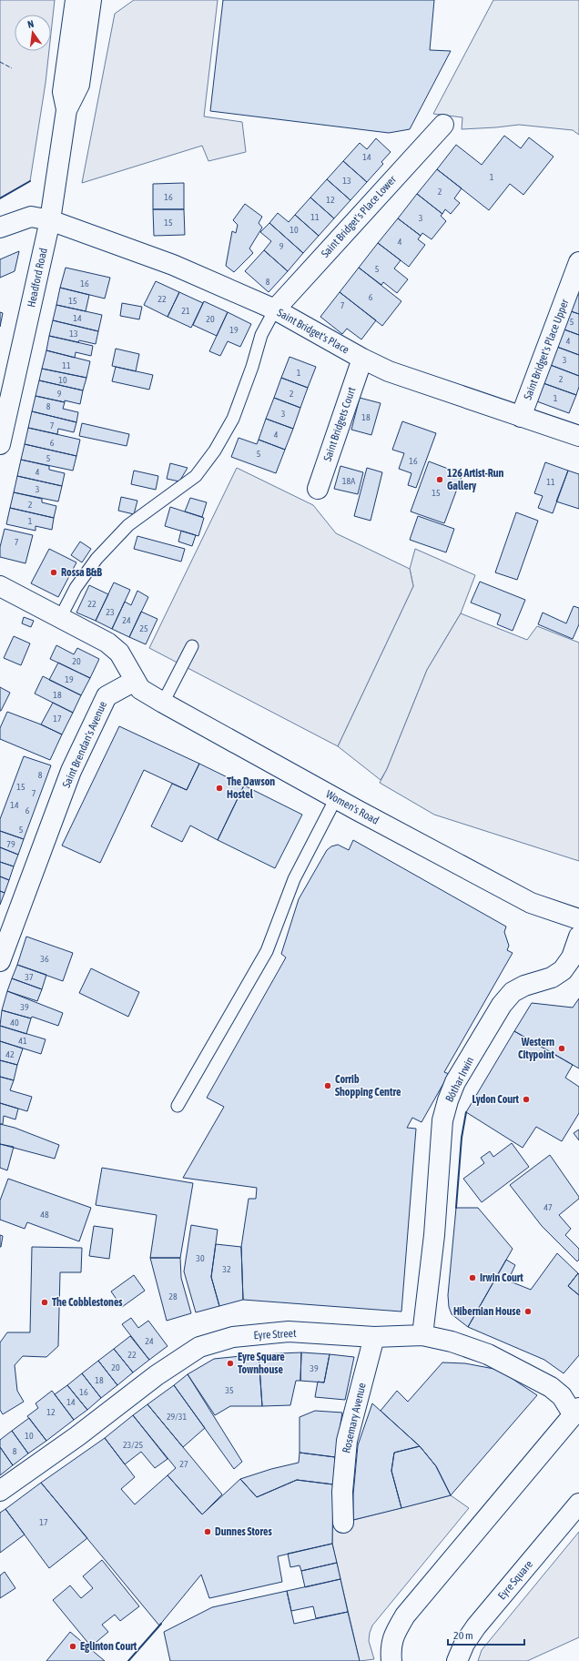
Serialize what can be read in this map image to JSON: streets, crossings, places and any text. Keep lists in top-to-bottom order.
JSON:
{
  "streets": {
    "street": [
      "Saint Bridget's Place Lower",
      "Headford Road",
      "Saint Bridget's Place",
      "Saint Bridget's Place Upper",
      "Saint Bridgets Court",
      "Saint Brendan's Avenue",
      "Women's Road",
      "Bóthar Irwin",
      "Eyre Street",
      "Rosemary Avenue",
      "Eyre Square"
    ]
  },
  "crossings": [
    ["Saint Bridget's Place Lower", "Saint Bridget's Place"],
    ["Headford Road", "Saint Bridget's Place"],
    ["Saint Bridget's Place", "Saint Bridget's Place Upper"],
    ["Saint Bridget's Place", "Saint Bridgets Court"],
    ["Saint Brendan's Avenue", "Women's Road"],
    ["Bóthar Irwin", "Eyre Street"],
    ["Eyre Street", "Rosemary Avenue"]
  ],
  "places": [
    "126 Artist-Run Gallery",
    "Rossa B&B",
    "The Dawson Hostel",
    "Western Citypoint",
    "Corrib Shopping Centre",
    "Lydon Court",
    "Irwin Court",
    "The Cobblestones",
    "Hibernian House",
    "Eyre Square Townhouse",
    "Dunnes Stores",
    "Eglinton Court"
  ],
  "house_numbers": [
    "14",
    "1",
    "13",
    "2",
    "16",
    "12",
    "11",
    "3",
    "15",
    "10",
    "4",
    "9",
    "5",
    "8",
    "16",
    "6",
    "22",
    "15",
    "7",
    "21",
    "14",
    "20",
    "5",
    "19",
    "13",
    "4",
    "3",
    "11",
    "1",
    "2",
    "10",
    "9",
    "2",
    "1",
    "8",
    "3",
    "18",
    "7",
    "4",
    "6",
    "5",
    "5",
    "16",
    "4",
    "18A",
    "11",
    "3",
    "15",
    "2",
    "1",
    "7",
    "22",
    "23",
    "24",
    "25",
    "20",
    "19",
    "18",
    "17",
    "8",
    "15",
    "7",
    "14",
    "6",
    "5",
    "79",
    "36",
    "37",
    "39",
    "40",
    "41",
    "42",
    "47",
    "48",
    "30",
    "32",
    "28",
    "24",
    "22",
    "20",
    "39",
    "18",
    "35",
    "16",
    "14",
    "12",
    "29/31",
    "10",
    "23/25",
    "8",
    "27",
    "17"
  ],
  "scale_bar": "20 m",
  "north": "top"
}
